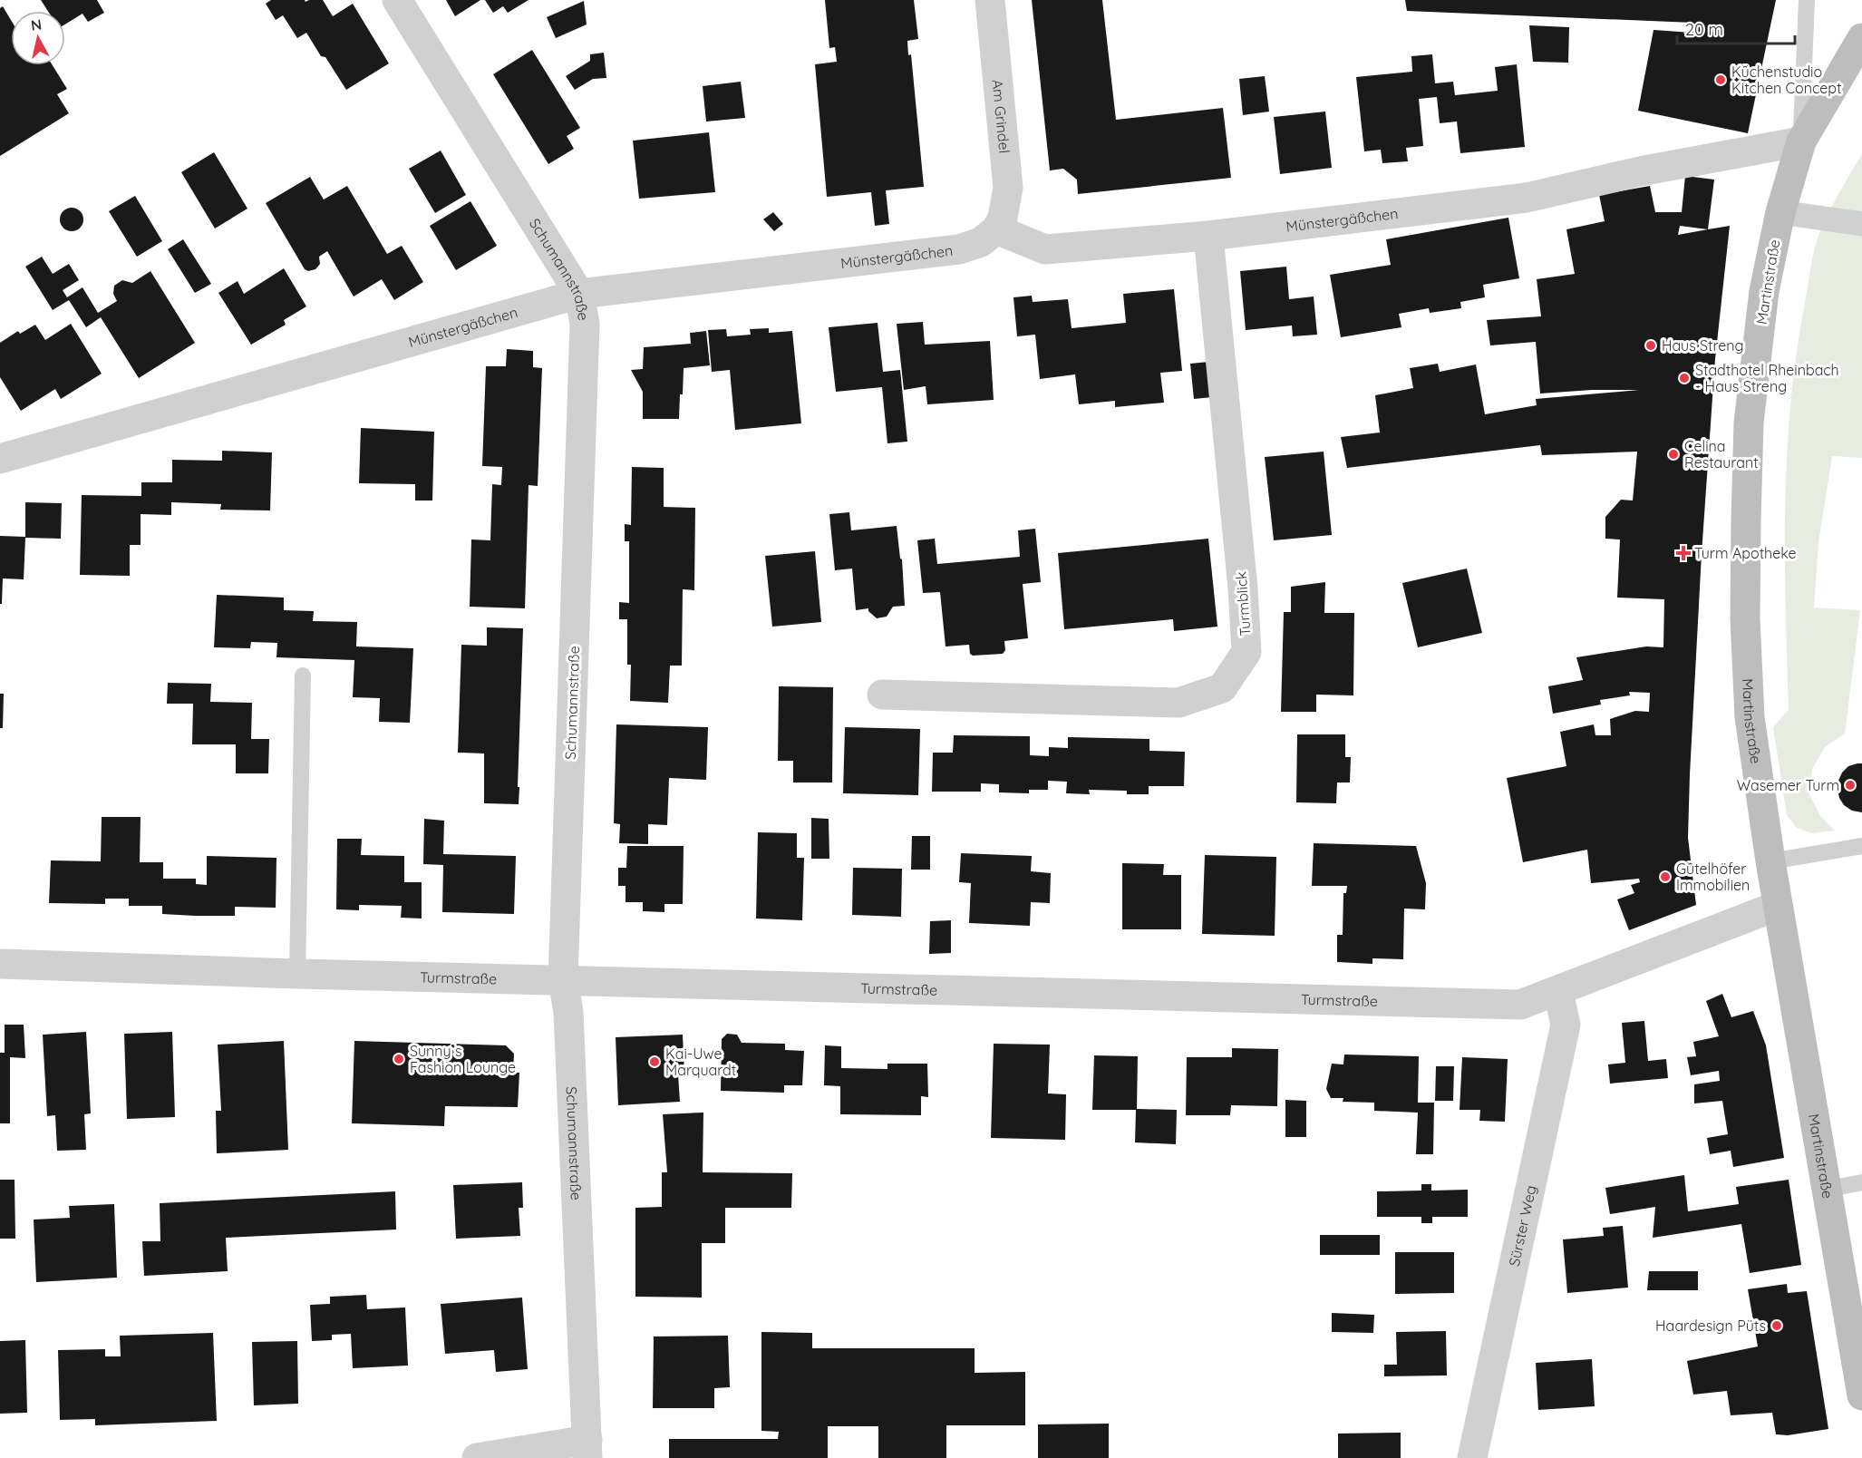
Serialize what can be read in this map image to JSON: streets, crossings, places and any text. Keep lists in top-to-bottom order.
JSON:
{
  "streets": {
    "main road": ["Martinstraße"],
    "street": [
      "Am Grindel",
      "Münstergäßchen",
      "Schumannstraße",
      "Turmblick",
      "Turmstraße",
      "Sürster Weg"
    ]
  },
  "crossings": [
    ["Am Grindel", "Münstergäßchen"],
    ["Münstergäßchen", "Schumannstraße"],
    ["Münstergäßchen", "Martinstraße"],
    ["Münstergäßchen", "Turmblick"],
    ["Schumannstraße", "Turmstraße"],
    ["Martinstraße", "Turmstraße"],
    ["Turmstraße", "Sürster Weg"]
  ],
  "places": {
    "other": [
      "Küchenstudio Kitchen Concept",
      "Haus Streng",
      "Stadthotel Rheinbach - Haus Streng",
      "Celina Restaurant",
      "Wasemer Turm",
      "Gütelhöfer Immobilien",
      "Sunny´s Fashion Lounge",
      "Kai-Uwe Marquardt",
      "Haardesign Püts"
    ],
    "health": ["Turm Apotheke"]
  },
  "scale_bar": "20 m",
  "north": "top"
}
